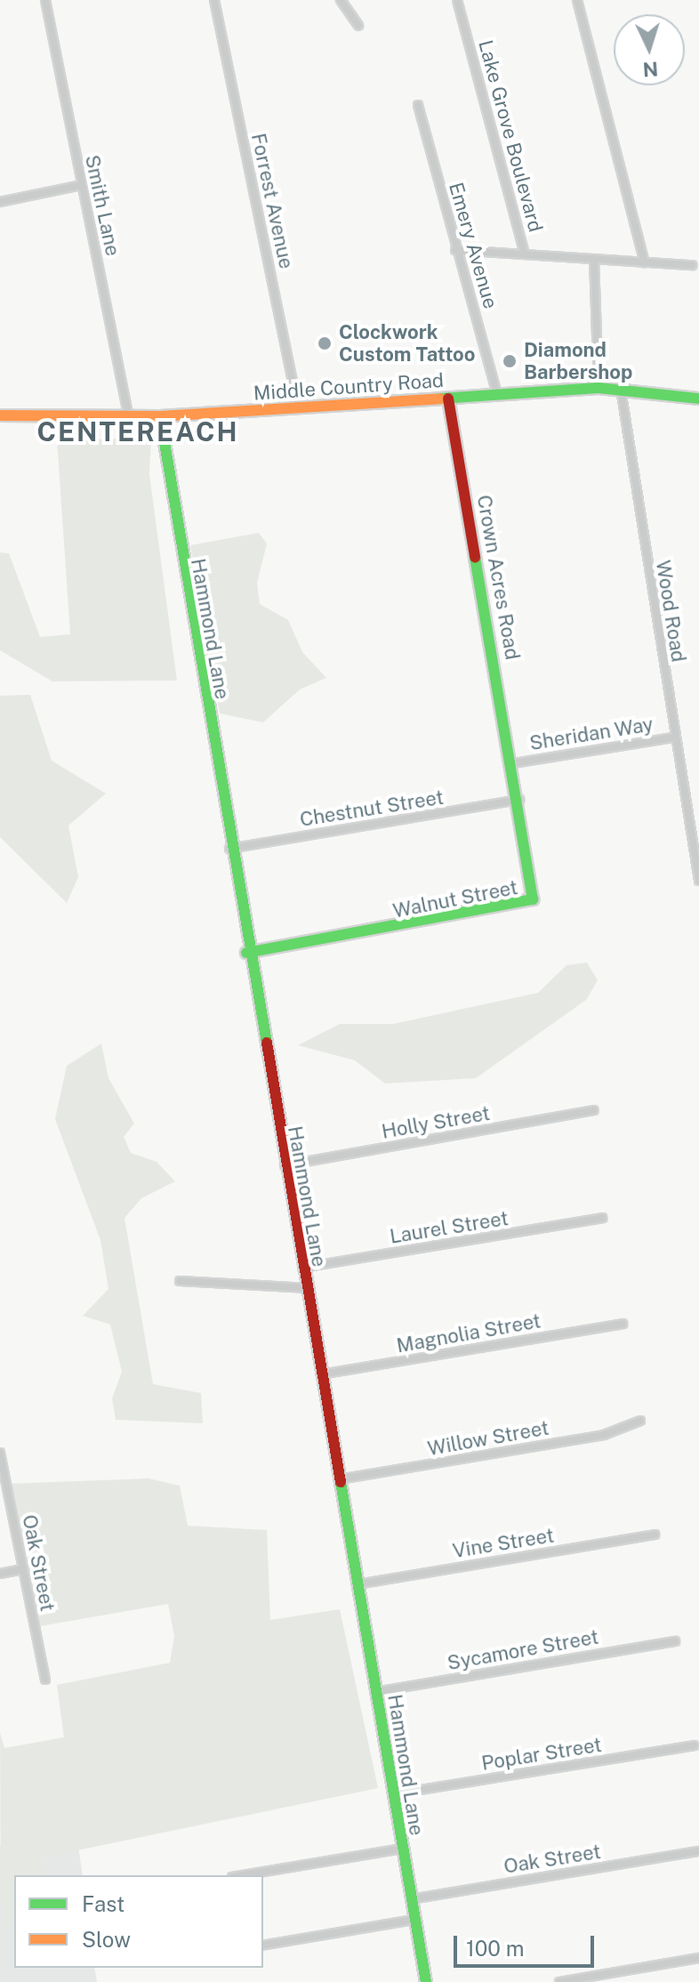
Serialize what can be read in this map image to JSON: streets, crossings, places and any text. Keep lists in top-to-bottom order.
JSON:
{
  "streets": {
    "street": [
      "Lake Grove Boulevard",
      "Forrest Avenue",
      "Smith Lane",
      "Emery Avenue",
      "Middle Country Road",
      "Crown Acres Road",
      "Wood Road",
      "Hammond Lane",
      "Sheridan Way",
      "Chestnut Street",
      "Walnut Street",
      "Holly Street",
      "Laurel Street",
      "Magnolia Street",
      "Willow Street",
      "Vine Street",
      "Oak Street",
      "Sycamore Street",
      "Poplar Street"
    ]
  },
  "crossings": [
    ["Forrest Avenue", "Middle Country Road"],
    ["Smith Lane", "Middle Country Road"],
    ["Emery Avenue", "Middle Country Road"],
    ["Middle Country Road", "Crown Acres Road"],
    ["Middle Country Road", "Wood Road"],
    ["Middle Country Road", "Hammond Lane"],
    ["Crown Acres Road", "Sheridan Way"],
    ["Crown Acres Road", "Walnut Street"],
    ["Wood Road", "Sheridan Way"],
    ["Hammond Lane", "Chestnut Street"],
    ["Hammond Lane", "Walnut Street"],
    ["Hammond Lane", "Holly Street"],
    ["Hammond Lane", "Laurel Street"],
    ["Hammond Lane", "Magnolia Street"],
    ["Hammond Lane", "Willow Street"],
    ["Hammond Lane", "Vine Street"],
    ["Hammond Lane", "Oak Street"],
    ["Hammond Lane", "Sycamore Street"],
    ["Hammond Lane", "Poplar Street"],
    ["Sheridan Way", "Walnut Street"],
    ["Chestnut Street", "Walnut Street"]
  ],
  "districts": ["CENTEREACH"],
  "places": ["Clockwork Custom Tattoo", "Diamond Barbershop"],
  "legend": ["Fast", "Slow"],
  "scale_bar": "100 m",
  "north": "bottom"
}
